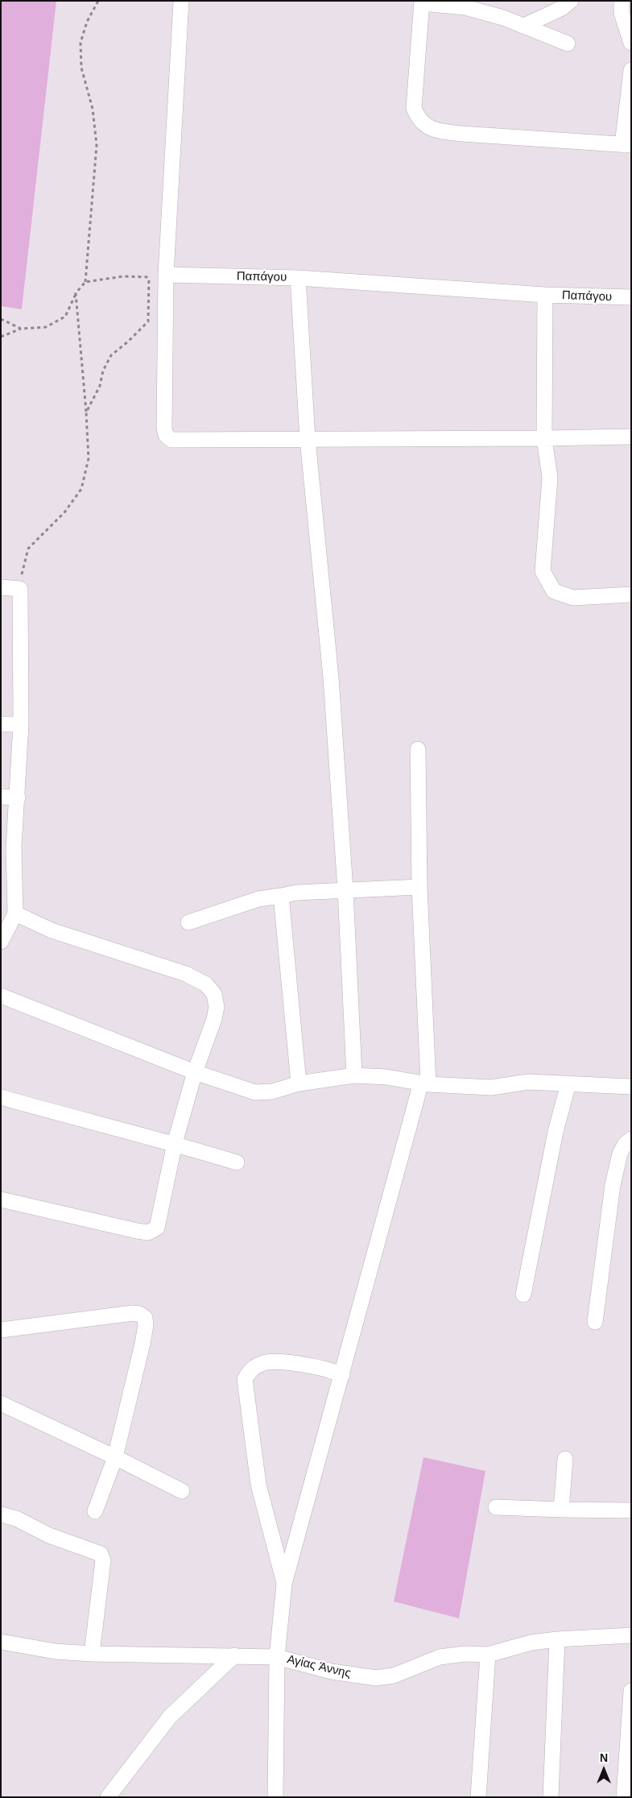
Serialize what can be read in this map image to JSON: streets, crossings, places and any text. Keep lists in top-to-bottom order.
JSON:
{
  "streets": {
    "street": ["Παπάγου", "Αγίας Άννης"]
  },
  "north": "top"
}
